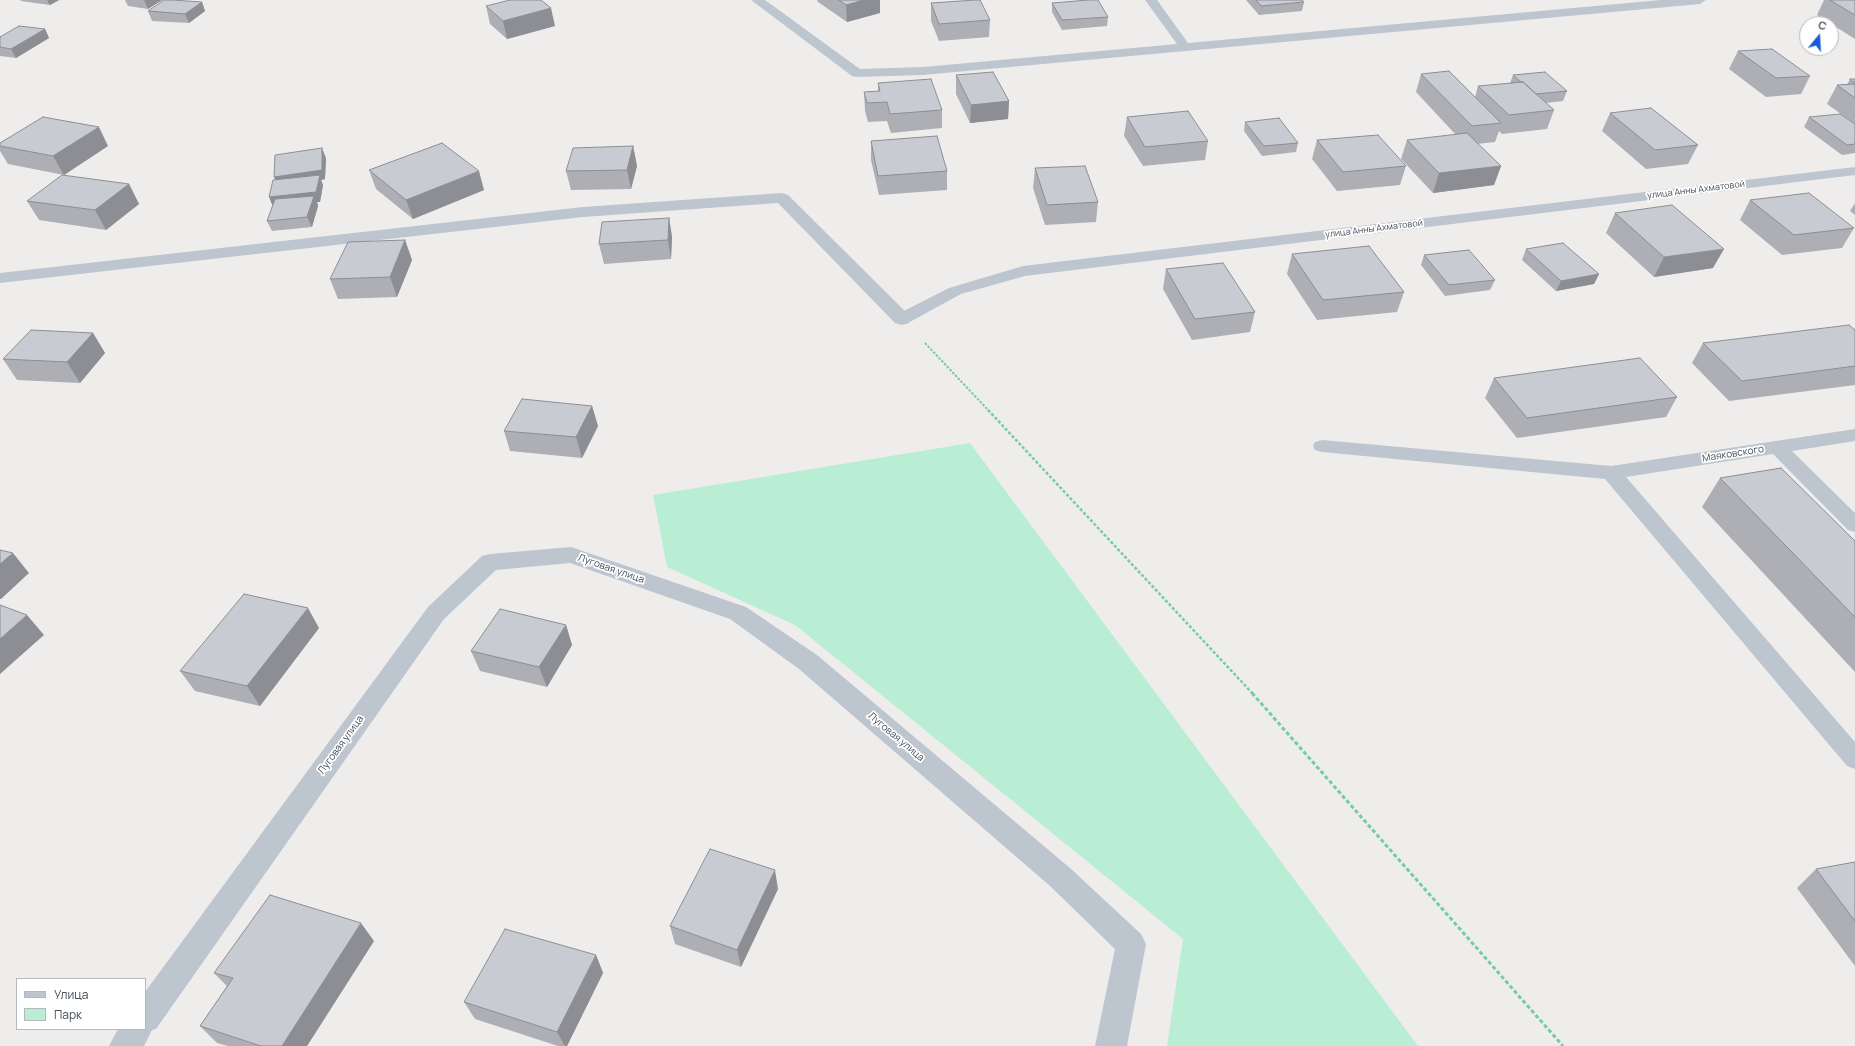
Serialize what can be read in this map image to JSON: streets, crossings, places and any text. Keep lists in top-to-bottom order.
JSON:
{
  "streets": {
    "street": ["Луговая улица"],
    "lane": ["улица Анны Ахматовой", "Маяковского"]
  },
  "legend": ["Улица", "Парк"],
  "north": "top"
}
